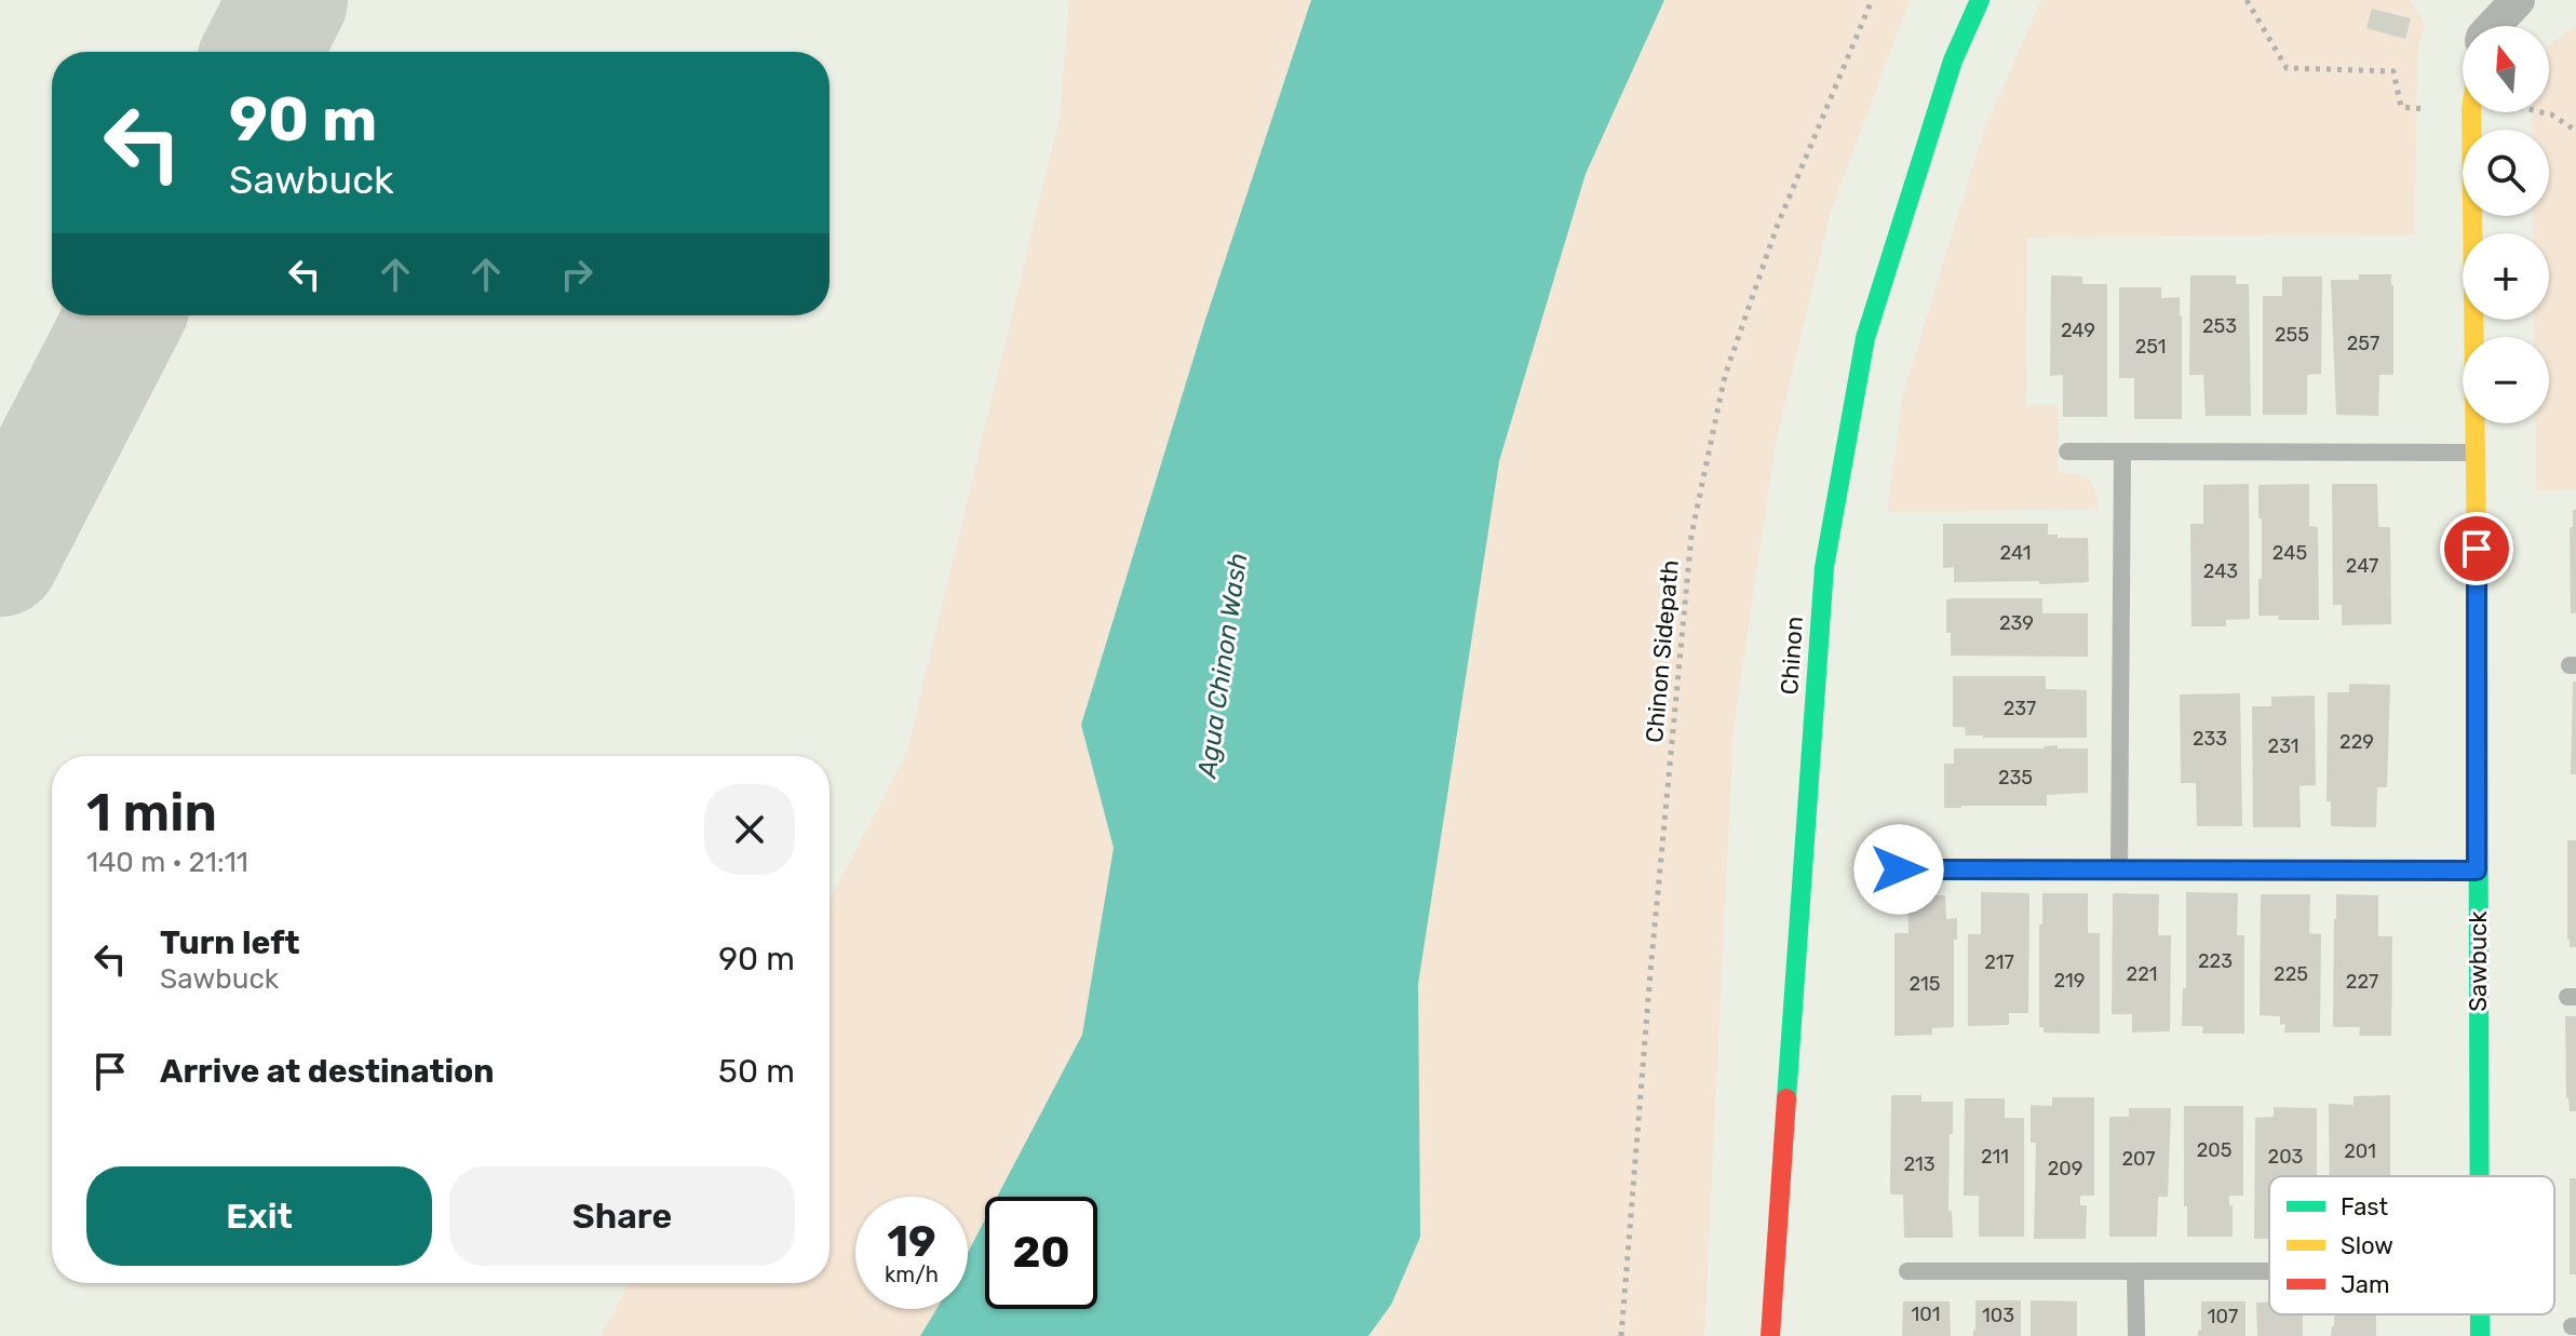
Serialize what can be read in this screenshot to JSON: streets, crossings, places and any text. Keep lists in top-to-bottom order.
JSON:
{
  "streets": {
    "street": ["Chinon", "Sawbuck"],
    "path": ["Chinon Sidepath"]
  },
  "water": ["Agua Chinon Wash"],
  "house_numbers": [
    "253",
    "249",
    "255",
    "257",
    "251",
    "241",
    "245",
    "247",
    "243",
    "239",
    "237",
    "233",
    "229",
    "231",
    "235",
    "223",
    "217",
    "221",
    "225",
    "219",
    "227",
    "215",
    "205",
    "201",
    "211",
    "203",
    "207",
    "213",
    "209",
    "101",
    "103",
    "107"
  ],
  "legend": ["Fast", "Slow", "Jam"],
  "north": "top",
  "page": {
    "map_buttons": ["+", "−"],
    "turn": ["90 m", "Sawbuck"],
    "heading": ["1 min", "140 m · 21:11"],
    "list": [
      {
        "name": "Turn left",
        "note": "Sawbuck",
        "value": "90 m"
      },
      {
        "name": "Arrive at destination",
        "value": "50 m"
      }
    ],
    "buttons": ["Exit", "Share"],
    "speed": "19 km/h",
    "limit": "20"
  }
}
